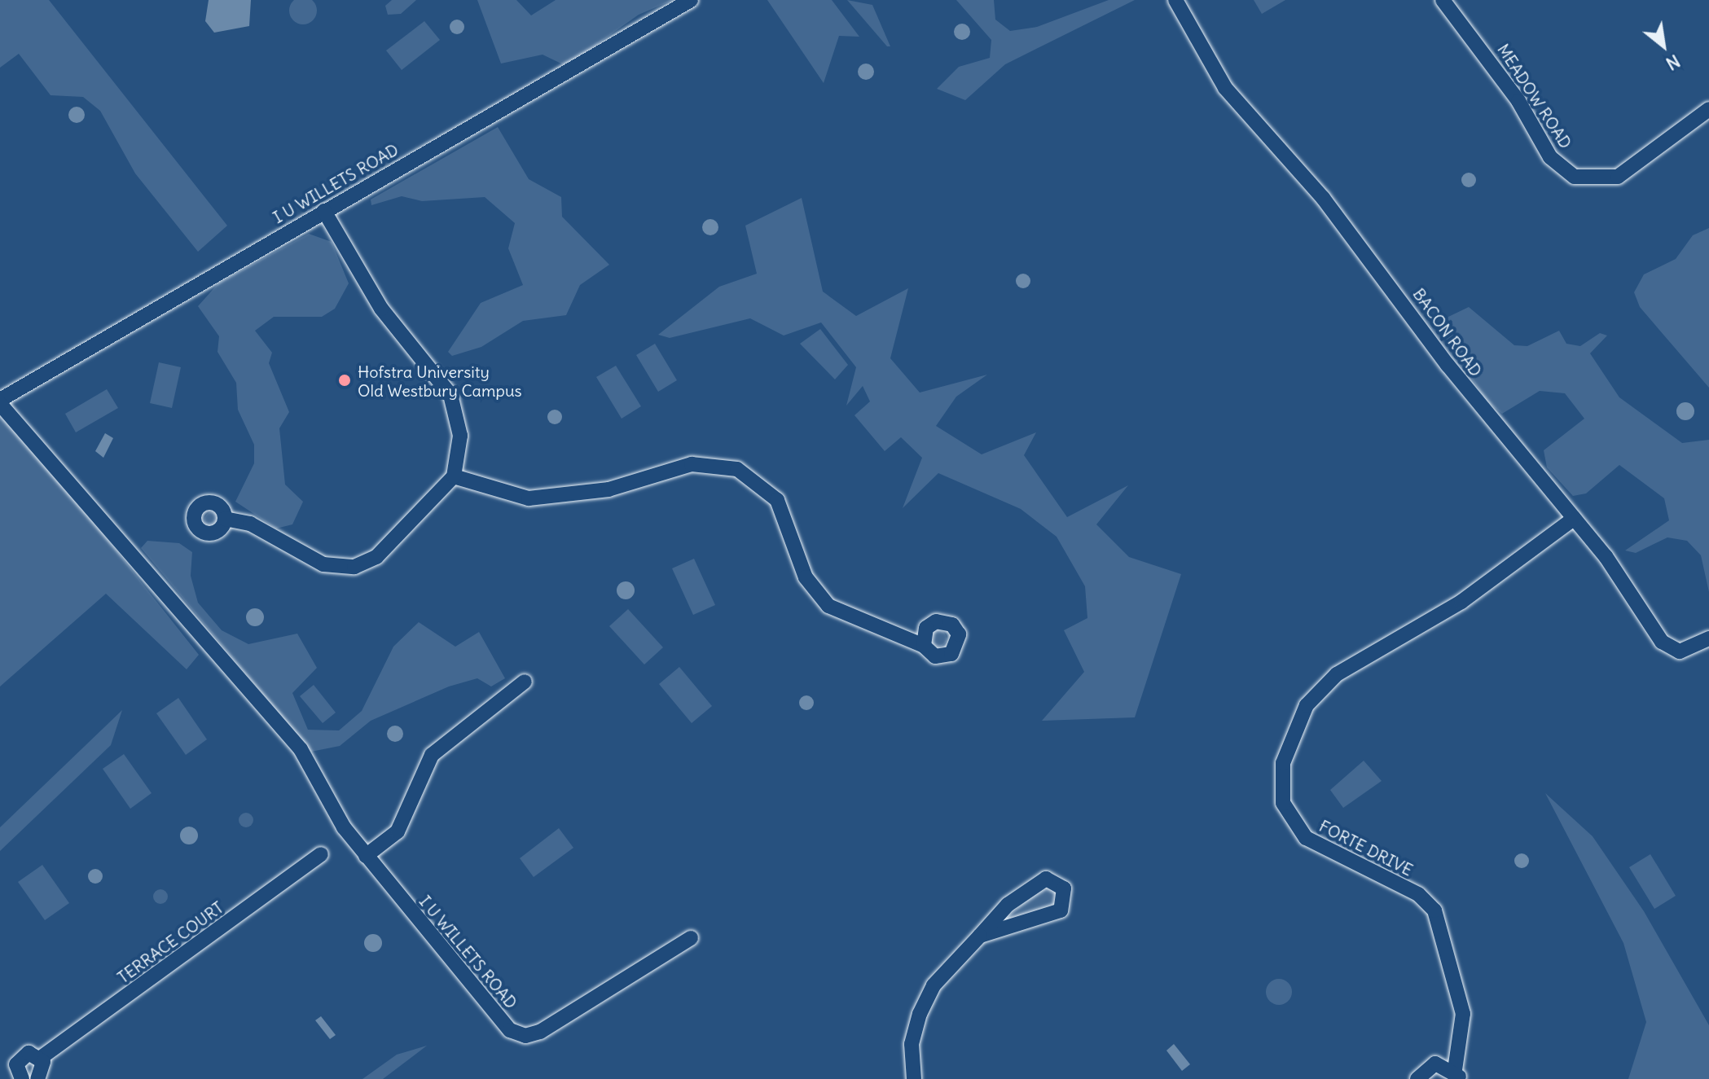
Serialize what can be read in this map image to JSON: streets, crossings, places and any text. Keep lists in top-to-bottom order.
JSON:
{
  "streets": {
    "street": [
      "MEADOW ROAD",
      "I U WILLETS ROAD",
      "BACON ROAD",
      "FORTE DRIVE",
      "TERRACE COURT"
    ]
  },
  "crossings": [
    ["BACON ROAD", "FORTE DRIVE"]
  ],
  "places": ["Hofstra University Old Westbury Campus"],
  "north": "bottom right"
}
